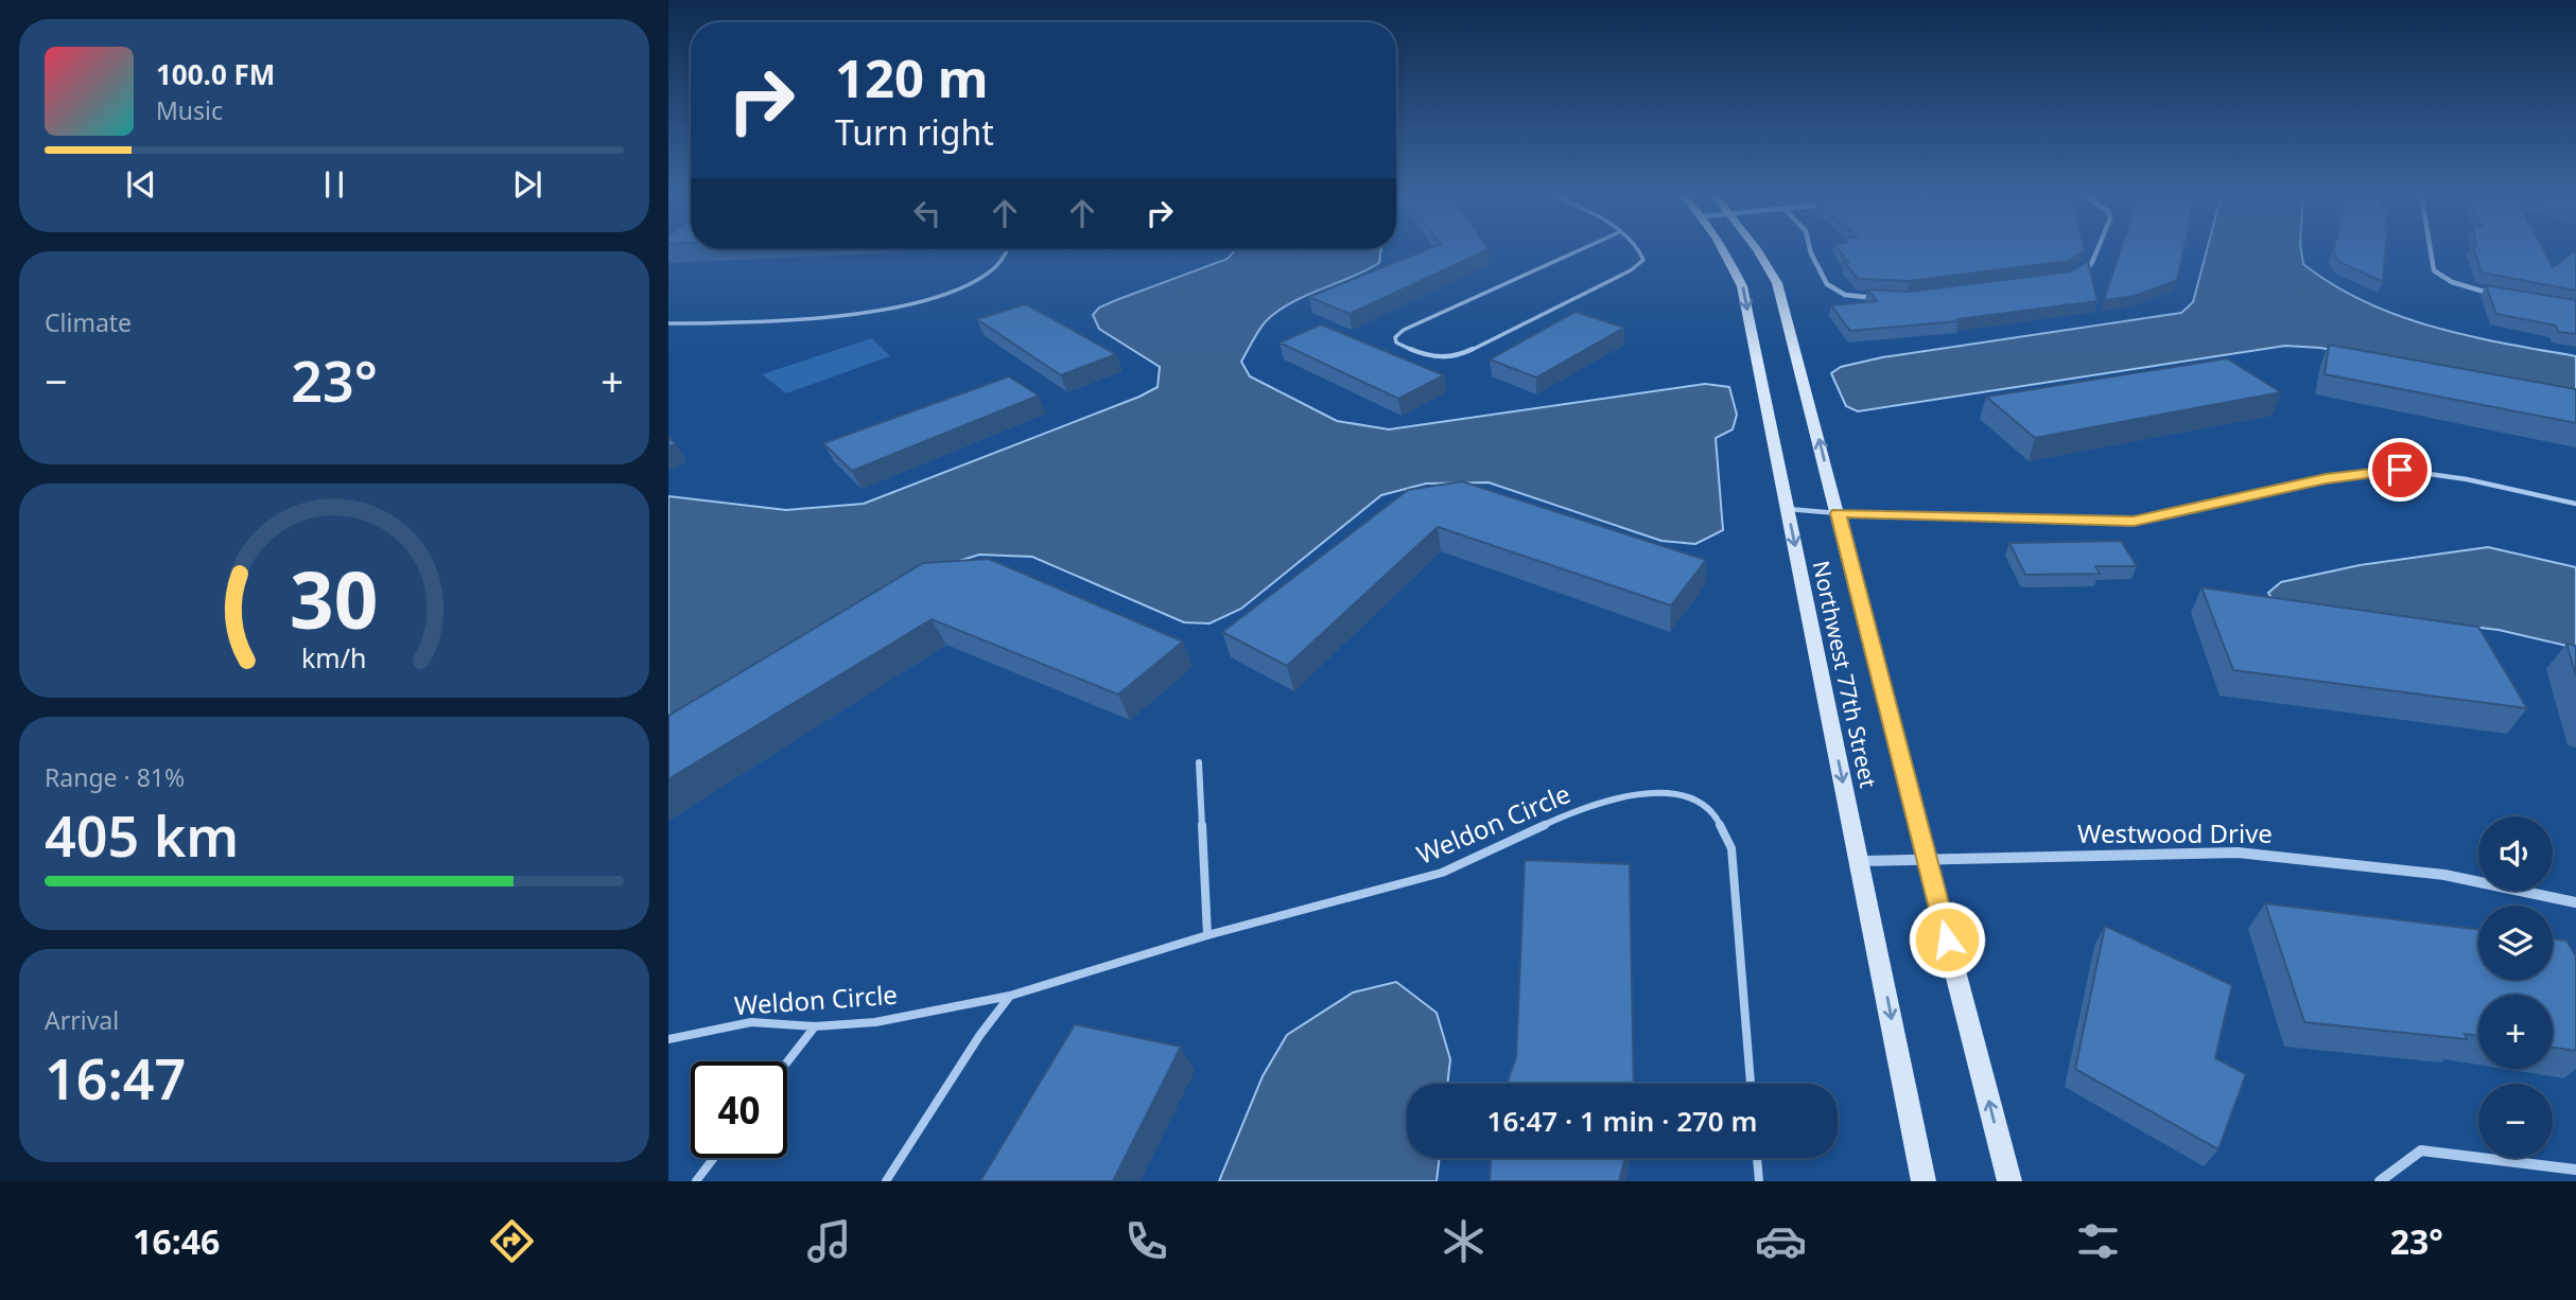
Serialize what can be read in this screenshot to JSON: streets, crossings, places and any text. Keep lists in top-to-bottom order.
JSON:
{
  "streets": {
    "street": ["Northwest 77th Street", "Westwood Drive"],
    "lane": ["Weldon Circle"]
  },
  "crossings": [
    ["Northwest 77th Street", "Westwood Drive"]
  ],
  "page": {
    "turn": ["120 m", "Turn right"],
    "song": ["100.0 FM", "Music"],
    "tile": [
      "Climate",
      ["Range · 81%", "405 km"],
      ["Arrival", "16:47"]
    ],
    "heat": ["−", "23°", "+"],
    "map_buttons": ["+", "−"],
    "limit": "40",
    "trip": "16:47 · 1 min · 270 m",
    "tabs": ["16:46", "23°"],
    "gauge": ["30", "km/h"]
  }
}
